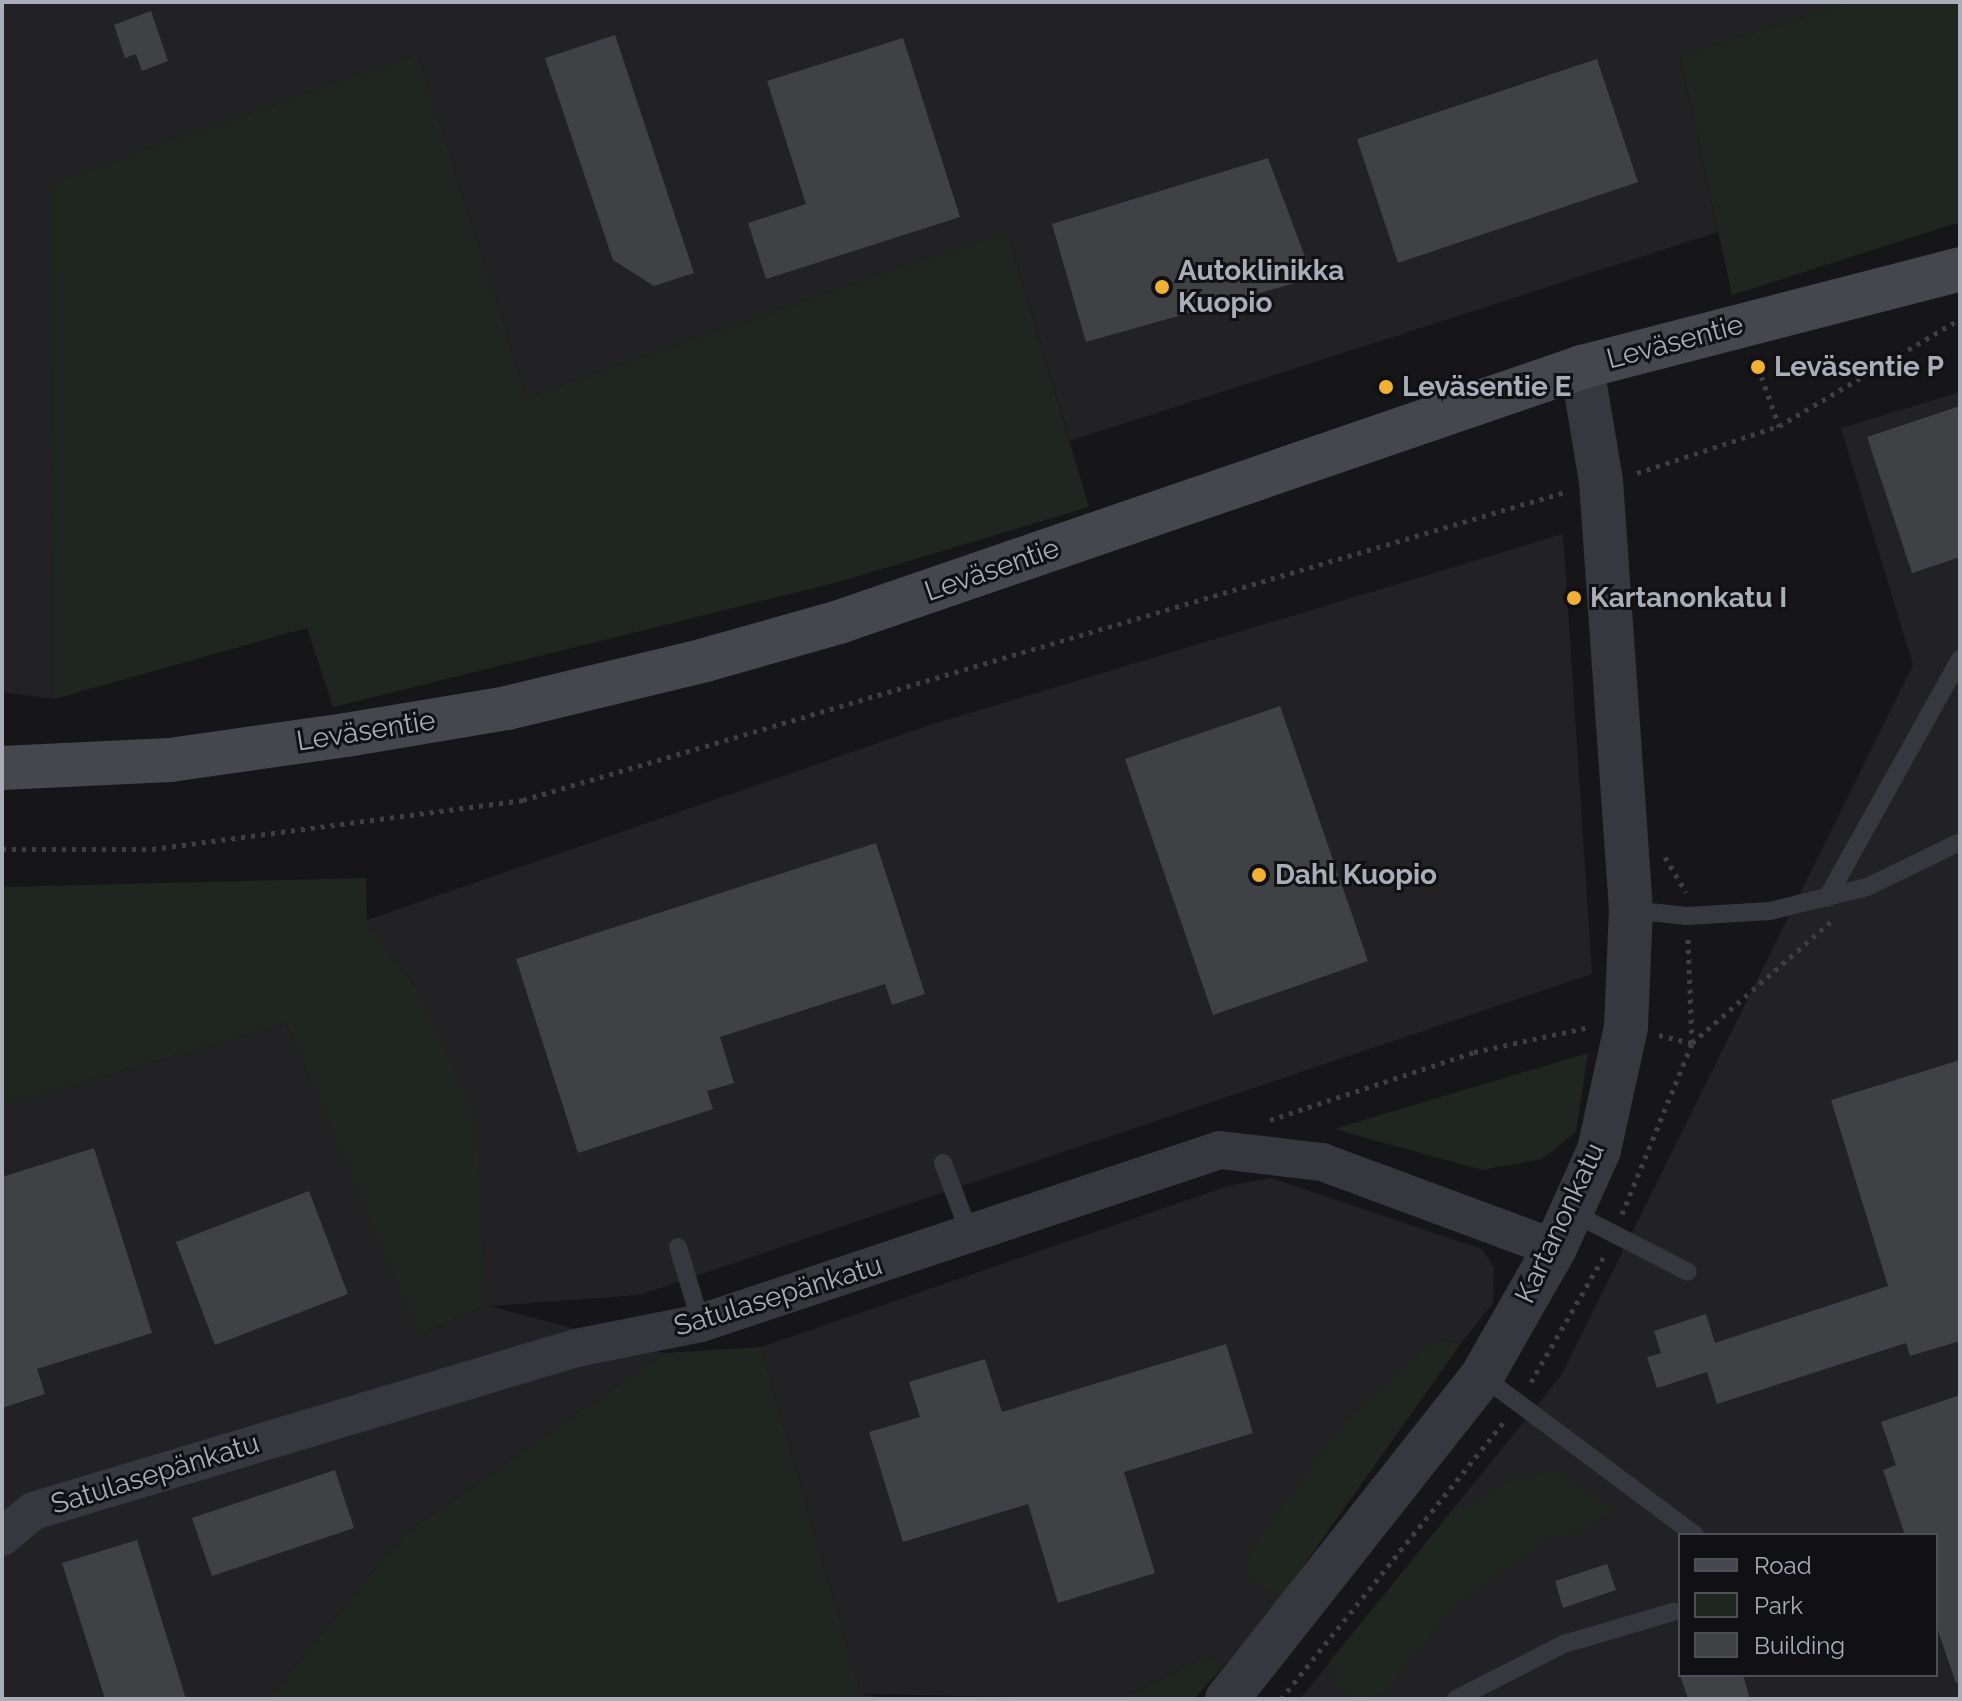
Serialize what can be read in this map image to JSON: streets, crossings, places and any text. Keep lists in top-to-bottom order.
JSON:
{
  "streets": {
    "main road": ["Leväsentie"],
    "street": ["Kartanonkatu", "Satulasepänkatu"]
  },
  "crossings": [
    ["Leväsentie", "Kartanonkatu"],
    ["Kartanonkatu", "Satulasepänkatu"]
  ],
  "places": [
    "Autoklinikka Kuopio",
    "Leväsentie P",
    "Leväsentie E",
    "Kartanonkatu I",
    "Dahl Kuopio"
  ],
  "legend": ["Road", "Park", "Building"]
}
